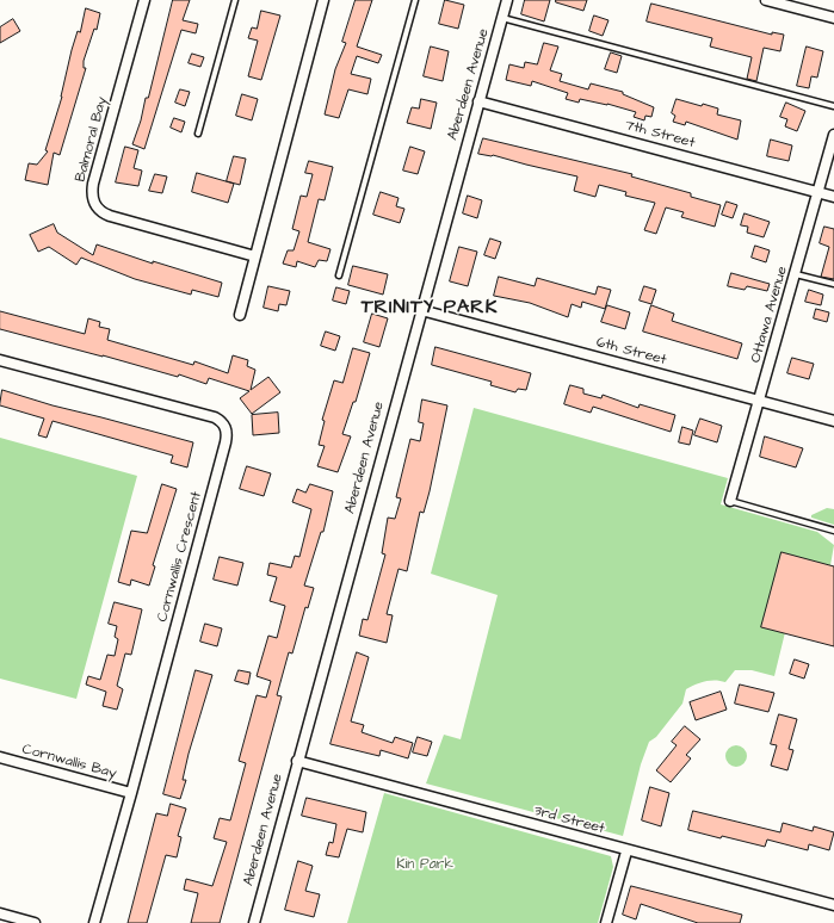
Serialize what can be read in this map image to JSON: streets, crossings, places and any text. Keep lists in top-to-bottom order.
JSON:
{
  "streets": {
    "street": [
      "Aberdeen Avenue",
      "7th Street",
      "Balmoral Bay",
      "Ottawa Avenue",
      "6th Street",
      "Cornwallis Crescent",
      "Cornwallis Bay",
      "3rd Street"
    ]
  },
  "crossings": [
    ["Aberdeen Avenue", "7th Street"],
    ["Aberdeen Avenue", "6th Street"],
    ["Aberdeen Avenue", "3rd Street"],
    ["7th Street", "Ottawa Avenue"],
    ["Ottawa Avenue", "6th Street"],
    ["Cornwallis Crescent", "Cornwallis Bay"]
  ],
  "districts": ["TRINITY PARK"],
  "parks": ["Kin Park"]
}
